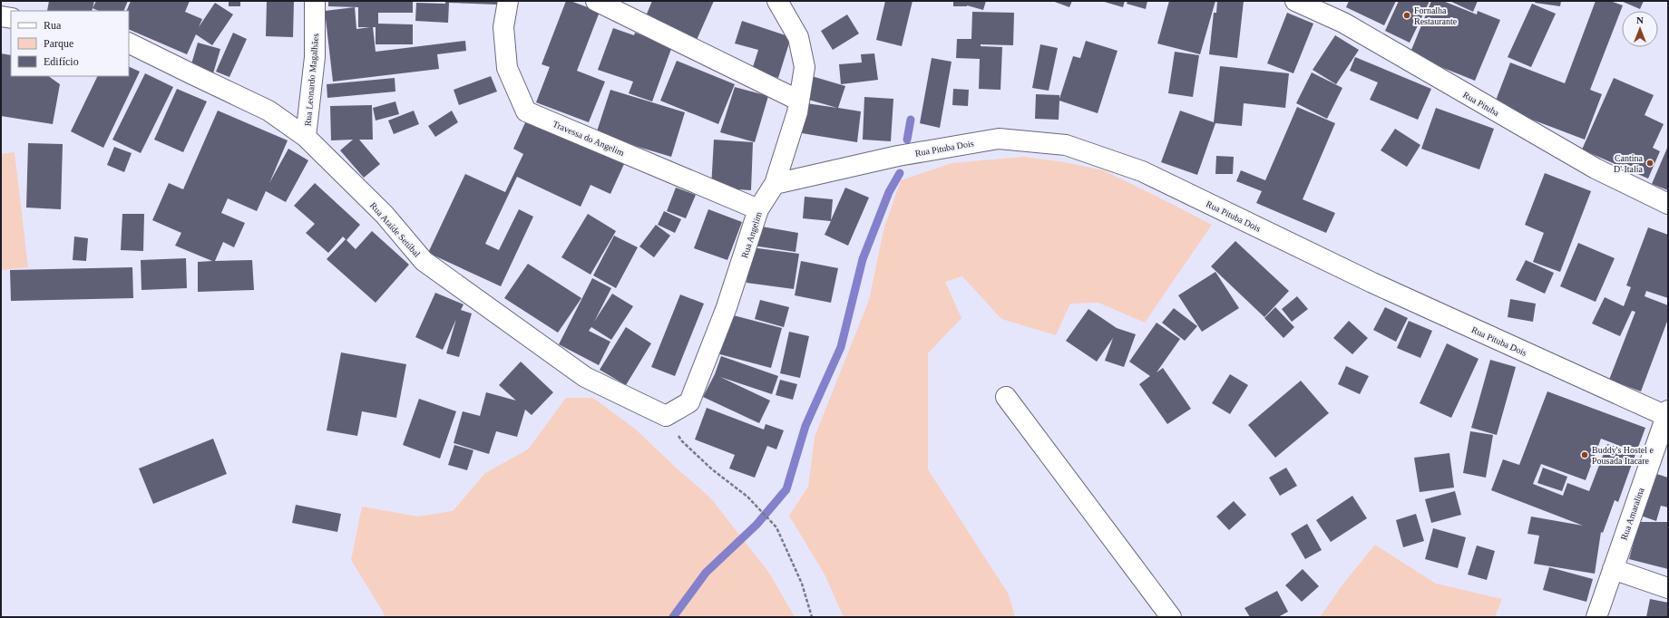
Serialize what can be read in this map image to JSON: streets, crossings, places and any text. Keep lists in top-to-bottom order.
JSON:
{
  "streets": {
    "street": [
      "Rua Leonardo Magalhães",
      "Rua Pituba",
      "Travessa do Angelim",
      "Rua Pituba Dois",
      "Rua Ataíde Setúbal",
      "Rua Angelim",
      "Rua Amaralina"
    ]
  },
  "crossings": [
    ["Rua Leonardo Magalhães", "Rua Ataíde Setúbal"],
    ["Travessa do Angelim", "Rua Angelim"],
    ["Rua Pituba Dois", "Rua Angelim"],
    ["Rua Pituba Dois", "Rua Amaralina"],
    ["Rua Ataíde Setúbal", "Rua Angelim"]
  ],
  "places": ["Fornalha Restaurante", "Cantina D' Italia", "Buddy's Hostel e Pousada Itacare"],
  "legend": ["Rua", "Parque", "Edifício"],
  "north": "top"
}
